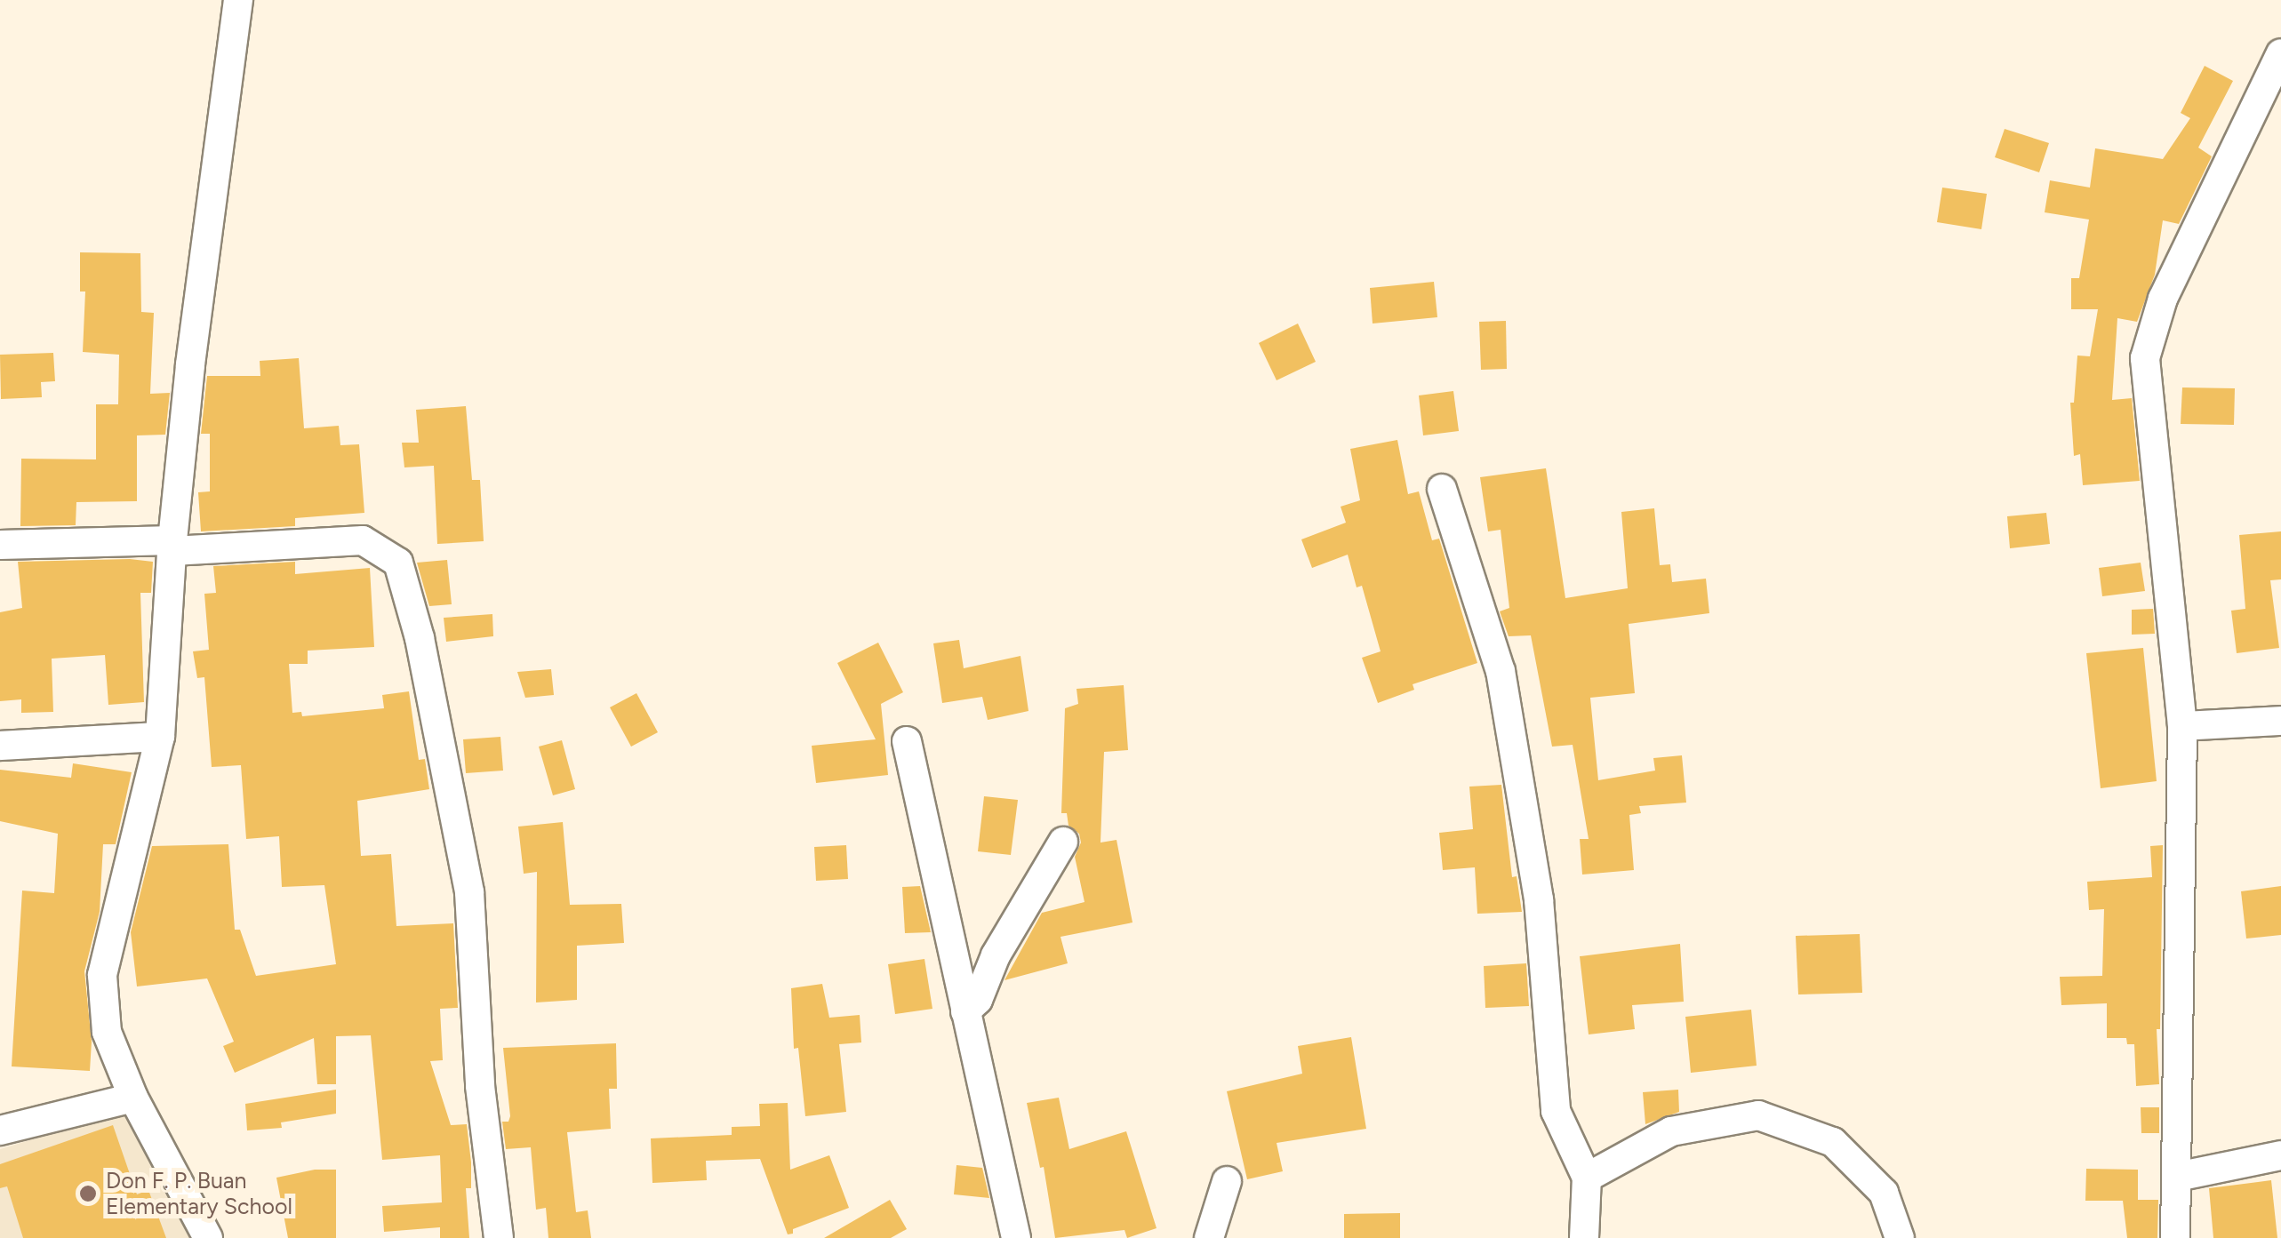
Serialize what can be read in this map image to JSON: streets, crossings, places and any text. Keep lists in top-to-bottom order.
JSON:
{
  "places": ["Don F. P. Buan Elementary School"]
}
